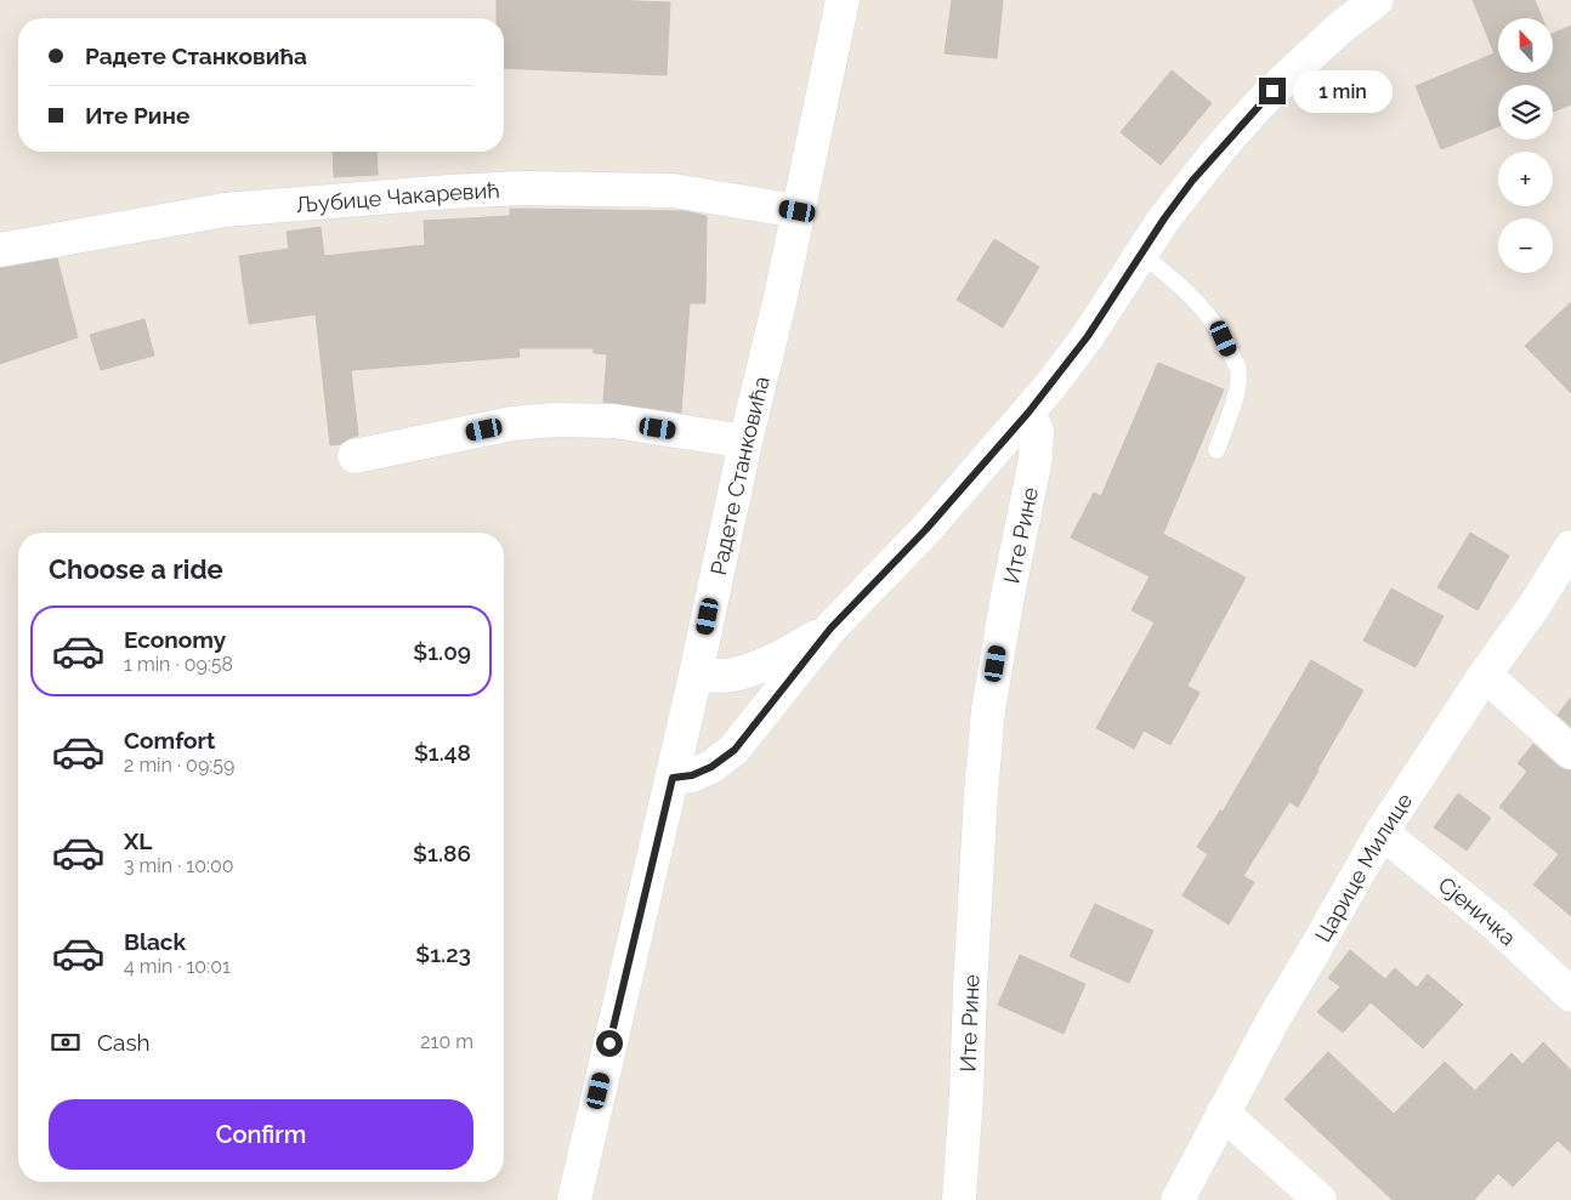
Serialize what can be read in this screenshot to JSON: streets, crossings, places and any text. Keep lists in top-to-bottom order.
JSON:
{
  "streets": {
    "street": [
      "Љубице Чакаревић",
      "Радете Станковића",
      "Ите Рине",
      "Царице Милице",
      "Сјеничка"
    ]
  },
  "crossings": [
    ["Љубице Чакаревић", "Радете Станковића"],
    ["Царице Милице", "Сјеничка"]
  ],
  "north": "top",
  "page": {
    "map_buttons": ["+", "−"],
    "banner": ["Радете Станковића", "Ите Рине"],
    "bubble": "1 min",
    "heading": "Choose a ride",
    "list": [
      {
        "name": "Economy",
        "note": "1 min · 09:58",
        "value": "$1.09"
      },
      {
        "name": "Comfort",
        "note": "2 min · 09:59",
        "value": "$1.48"
      },
      {
        "name": "XL",
        "note": "3 min · 10:00",
        "value": "$1.86"
      },
      {
        "name": "Black",
        "note": "4 min · 10:01",
        "value": "$1.23"
      }
    ],
    "pay": ["Cash", "210 m"],
    "buttons": "Confirm"
  }
}
